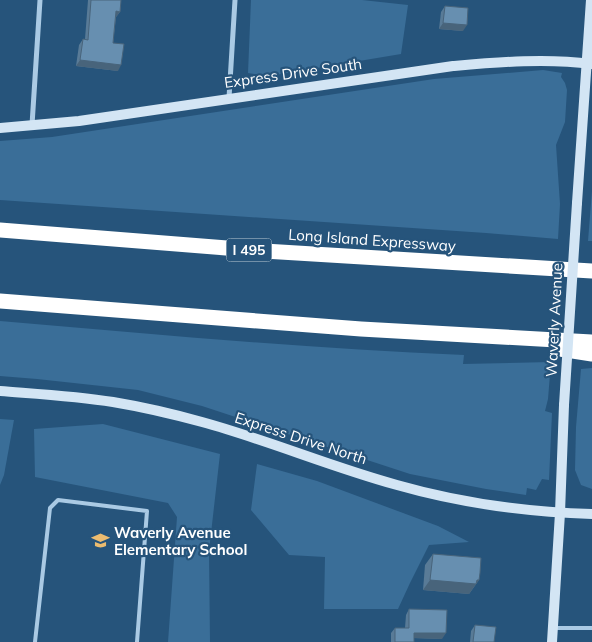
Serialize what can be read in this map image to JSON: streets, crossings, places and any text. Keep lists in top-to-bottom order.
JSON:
{
  "streets": {
    "highway": ["Long Island Expressway", "I 495"],
    "main road": ["Express Drive South", "Waverly Avenue", "Express Drive North"]
  },
  "crossings": [
    ["Express Drive South", "Waverly Avenue"],
    ["Waverly Avenue", "Express Drive North"]
  ],
  "places": {
    "school or university": ["Waverly Avenue Elementary School"]
  }
}
